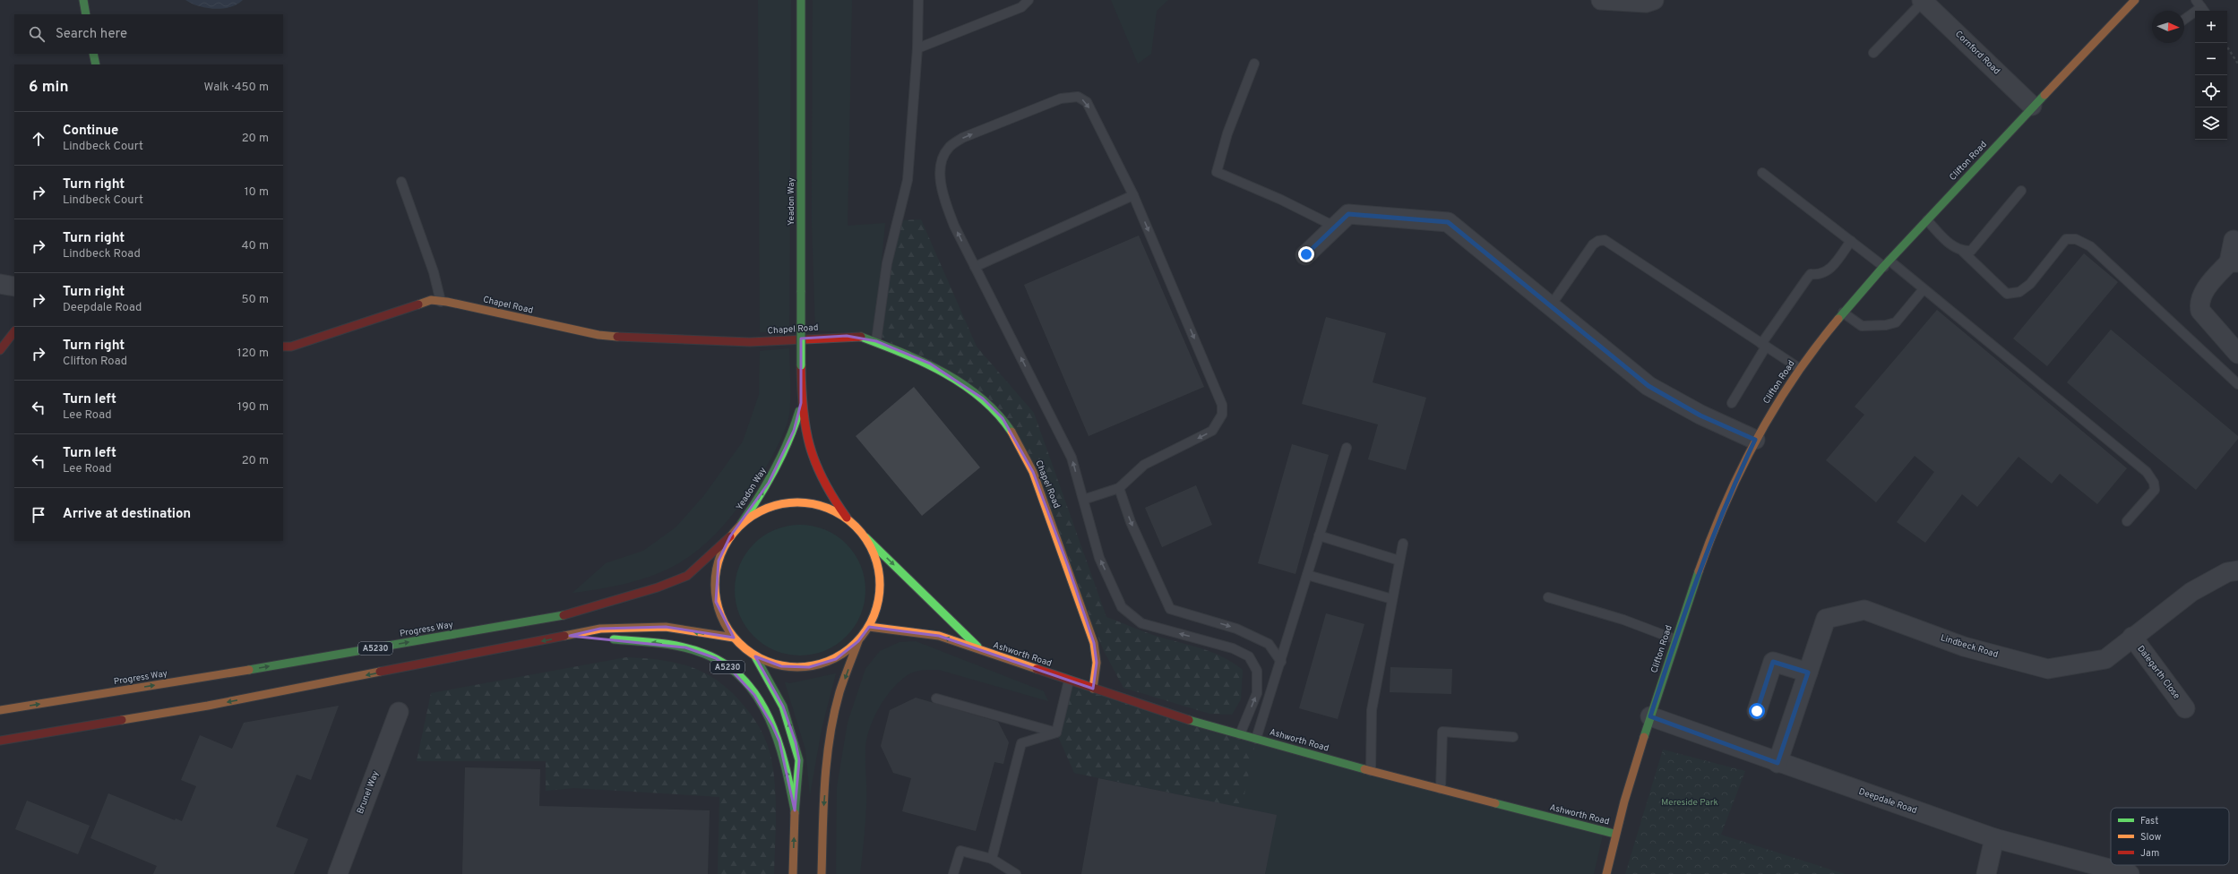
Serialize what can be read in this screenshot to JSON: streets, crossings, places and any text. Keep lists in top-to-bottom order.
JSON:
{
  "streets": {
    "street": [
      "Cornford Road",
      "Clifton Road",
      "Yeadon Way",
      "Chapel Road",
      "Progress Way",
      "Lindbeck Road",
      "A5230",
      "Ashworth Road",
      "Dalegarth Close",
      "Brunel Way",
      "Deepdale Road"
    ]
  },
  "crossings": [
    ["Cornford Road", "Clifton Road"],
    ["Clifton Road", "Ashworth Road"],
    ["Clifton Road", "Deepdale Road"],
    ["Yeadon Way", "A5230"],
    ["Chapel Road", "Ashworth Road"],
    ["Progress Way", "A5230"],
    ["Lindbeck Road", "Dalegarth Close"],
    ["Lindbeck Road", "Deepdale Road"],
    ["A5230", "Ashworth Road"]
  ],
  "parks": ["Mereside Park"],
  "legend": ["Fast", "Slow", "Jam"],
  "north": "right",
  "page": {
    "map_buttons": ["+", "−"],
    "search": "Search here",
    "heading": ["6 min", "Walk · 450 m"],
    "list": [
      ["Continue", "Lindbeck Court", "20 m"],
      ["Turn right", "Lindbeck Court", "10 m"],
      ["Turn right", "Lindbeck Road", "40 m"],
      ["Turn right", "Deepdale Road", "50 m"],
      ["Turn right", "Clifton Road", "120 m"],
      ["Turn left", "Lee Road", "190 m"],
      ["Turn left", "Lee Road", "20 m"],
      "Arrive at destination"
    ]
  }
}
